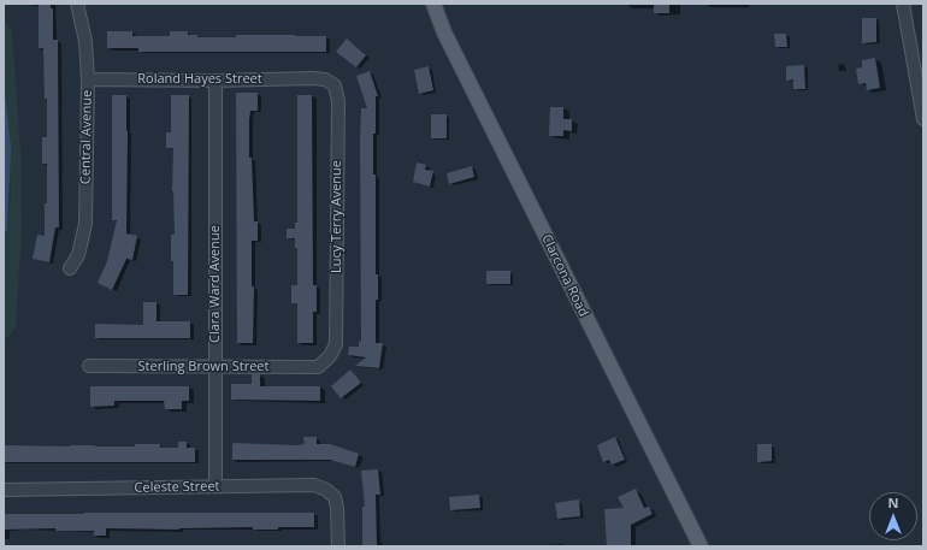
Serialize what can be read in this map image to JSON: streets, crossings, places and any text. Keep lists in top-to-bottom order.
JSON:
{
  "streets": {
    "main road": ["Clarcona Road"],
    "street": [
      "Roland Hayes Street",
      "Central Avenue",
      "Lucy Terry Avenue",
      "Clara Ward Avenue",
      "Sterling Brown Street",
      "Celeste Street"
    ]
  },
  "crossings": [
    ["Roland Hayes Street", "Central Avenue"],
    ["Roland Hayes Street", "Lucy Terry Avenue"],
    ["Roland Hayes Street", "Clara Ward Avenue"],
    ["Lucy Terry Avenue", "Sterling Brown Street"],
    ["Clara Ward Avenue", "Sterling Brown Street"],
    ["Clara Ward Avenue", "Celeste Street"]
  ],
  "north": "top"
}
